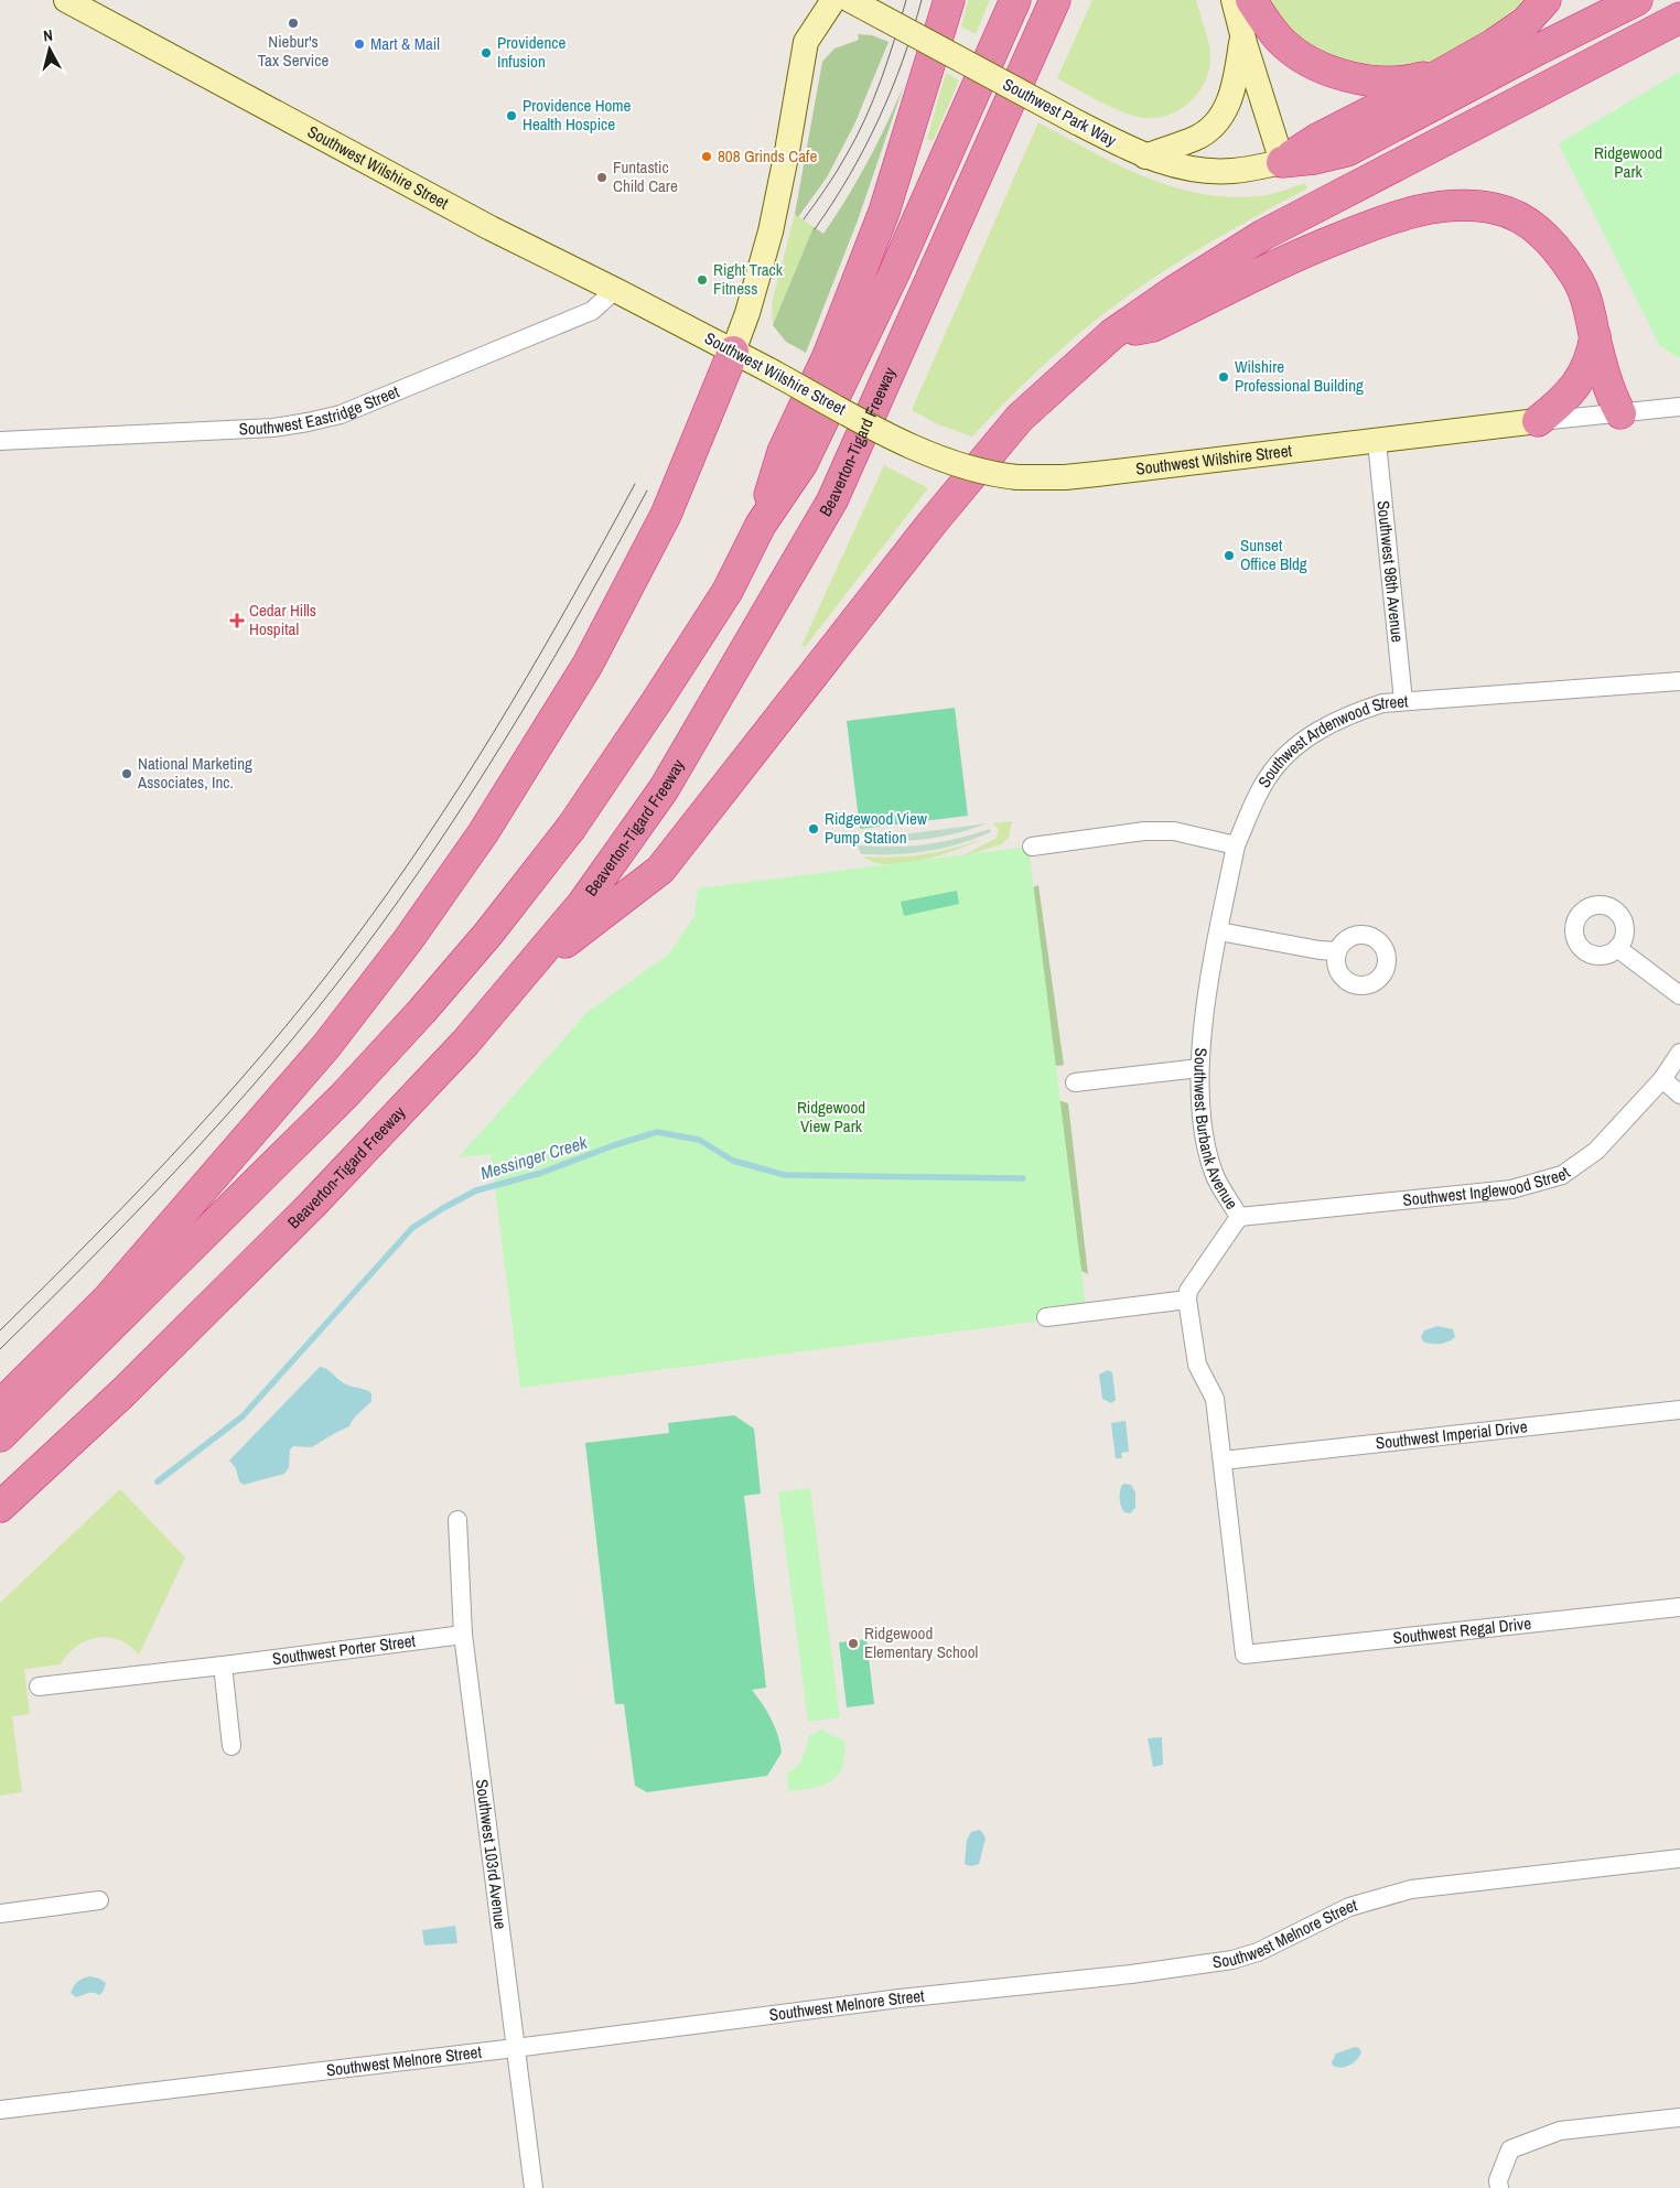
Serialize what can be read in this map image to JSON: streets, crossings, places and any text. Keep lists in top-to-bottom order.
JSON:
{
  "streets": {
    "highway": ["Beaverton-Tigard Freeway"],
    "street": [
      "Southwest Park Way",
      "Southwest Wilshire Street",
      "Southwest Eastridge Street",
      "Southwest 98th Avenue",
      "Southwest Ardenwood Street",
      "Southwest Burbank Avenue",
      "Southwest Inglewood Street",
      "Southwest Imperial Drive",
      "Southwest Regal Drive",
      "Southwest Porter Street",
      "Southwest 103rd Avenue",
      "Southwest Melnore Street"
    ]
  },
  "crossings": [
    ["Southwest Wilshire Street", "Southwest Eastridge Street"],
    ["Southwest Wilshire Street", "Southwest 98th Avenue"],
    ["Southwest 98th Avenue", "Southwest Ardenwood Street"],
    ["Southwest Ardenwood Street", "Southwest Burbank Avenue"],
    ["Southwest Burbank Avenue", "Southwest Inglewood Street"],
    ["Southwest Imperial Drive", "Southwest Regal Drive"],
    ["Southwest Porter Street", "Southwest 103rd Avenue"],
    ["Southwest 103rd Avenue", "Southwest Melnore Street"]
  ],
  "water": ["Messinger Creek"],
  "parks": ["Ridgewood Park", "Ridgewood View Park"],
  "places": {
    "other": [
      "Niebur's Tax Service",
      "Mart & Mail",
      "Providence Infusion",
      "Providence Home Health Hospice",
      "808 Grinds Cafe",
      "Funtastic Child Care",
      "Right Track Fitness",
      "Wilshire Professional Building",
      "Sunset Office Bldg",
      "National Marketing Associates, Inc.",
      "Ridgewood View Pump Station",
      "Ridgewood Elementary School"
    ],
    "health": ["Cedar Hills Hospital"]
  },
  "north": "top"
}
